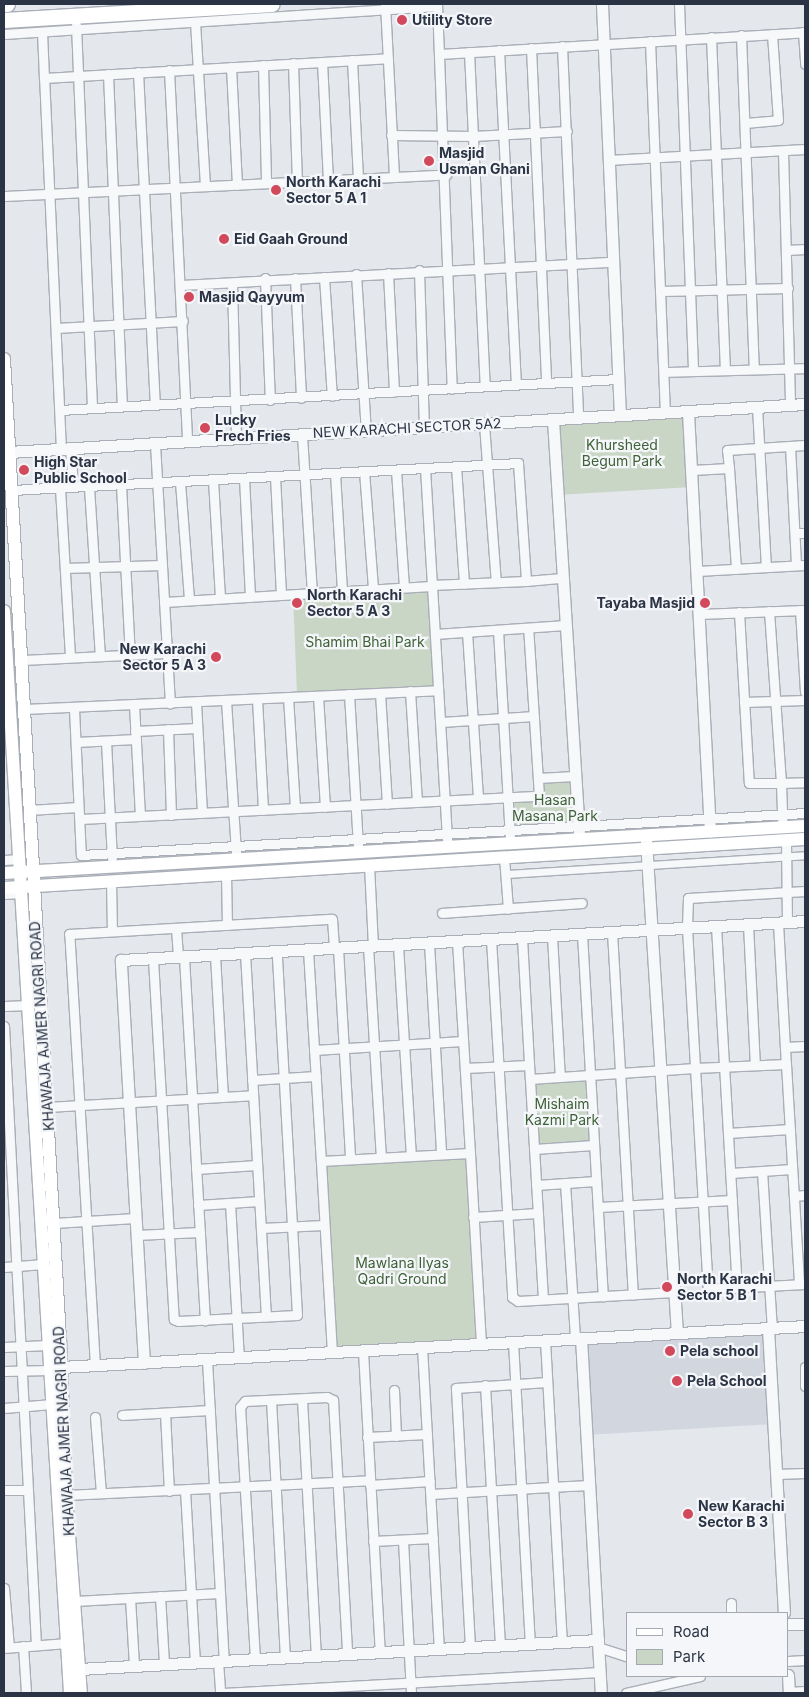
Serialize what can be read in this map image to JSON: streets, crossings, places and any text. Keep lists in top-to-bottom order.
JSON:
{
  "streets": {
    "main road": ["KHAWAJA AJMER NAGRI ROAD"],
    "street": ["NEW KARACHI SECTOR 5A2"]
  },
  "crossings": [
    ["NEW KARACHI SECTOR 5A2", "KHAWAJA AJMER NAGRI ROAD"]
  ],
  "parks": [
    "Khursheed Begum Park",
    "Shamim Bhai Park",
    "Hasan Masana Park",
    "Mishaim Kazmi Park",
    "Mawlana Ilyas Qadri Ground"
  ],
  "places": [
    "Utility Store",
    "Masjid Usman Ghani",
    "North Karachi Sector 5 A 1",
    "Eid Gaah Ground",
    "Masjid Qayyum",
    "Lucky Frech Fries",
    "High Star Public School",
    "North Karachi Sector 5 A 3",
    "Tayaba Masjid",
    "New Karachi Sector 5 A 3",
    "North Karachi Sector 5 B 1",
    "Pela school",
    "Pela School",
    "New Karachi Sector B 3"
  ],
  "legend": ["Road", "Park"]
}
